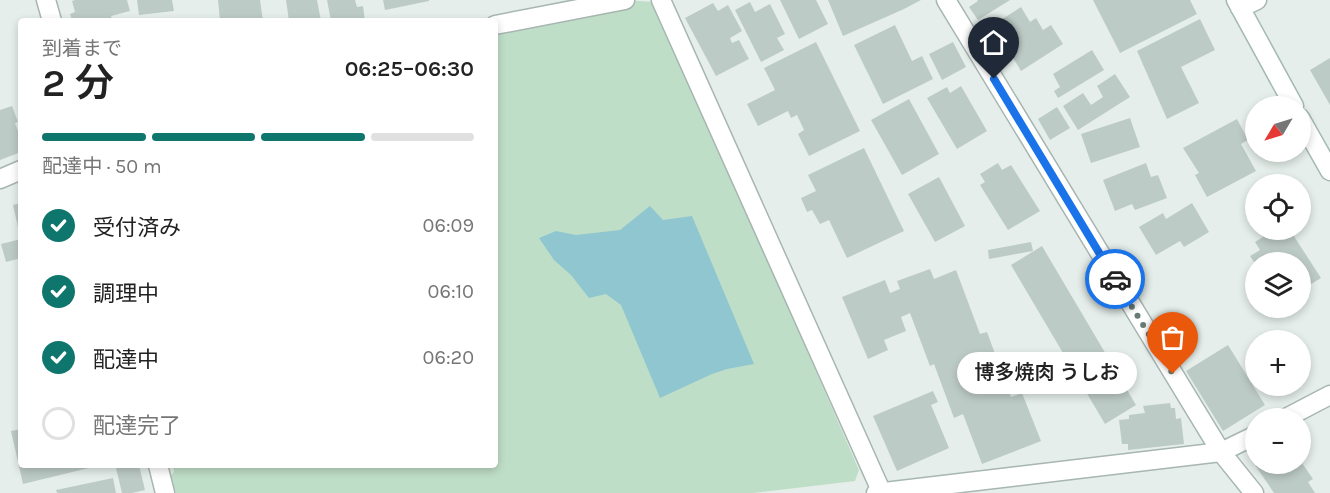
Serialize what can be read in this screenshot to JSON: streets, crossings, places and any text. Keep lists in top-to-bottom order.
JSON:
{
  "places": ["博多焼肉 うしお"],
  "north": "bottom left",
  "page": {
    "heading": ["2 分", "到着まで", "06:25–06:30"],
    "map_buttons": ["+", "−"],
    "bar": "配達中 · 50 m",
    "list": [
      ["受付済み", "06:09"],
      ["調理中", "06:10"],
      ["配達中", "06:20"],
      "配達完了"
    ],
    "bubble": "博多焼肉 うしお"
  }
}
